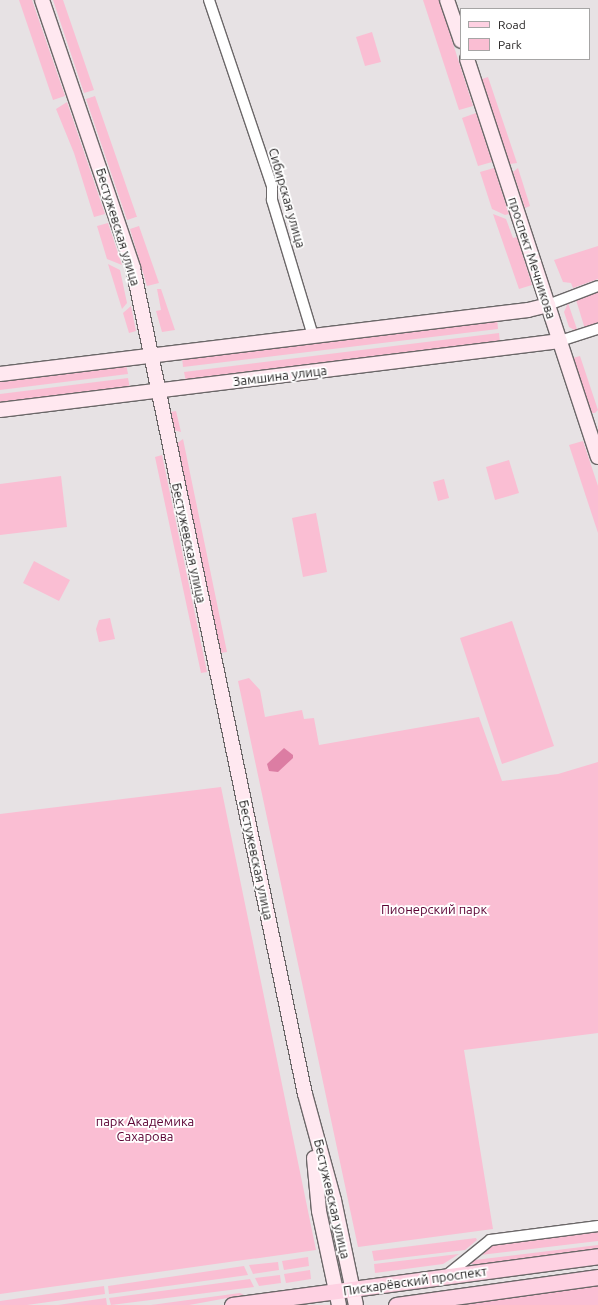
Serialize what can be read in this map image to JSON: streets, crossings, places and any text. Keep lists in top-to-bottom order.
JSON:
{
  "streets": {
    "main road": ["Пискарёвский проспект"],
    "street": [
      "Сибирская улица",
      "Бестужевская улица",
      "проспект Мечникова",
      "Замшина улица"
    ]
  },
  "crossings": [
    ["Бестужевская улица", "Замшина улица"],
    ["Бестужевская улица", "Пискарёвский проспект"],
    ["проспект Мечникова", "Замшина улица"]
  ],
  "parks": ["Пионерский парк", "парк Академика Сахарова"],
  "legend": ["Road", "Park"]
}
